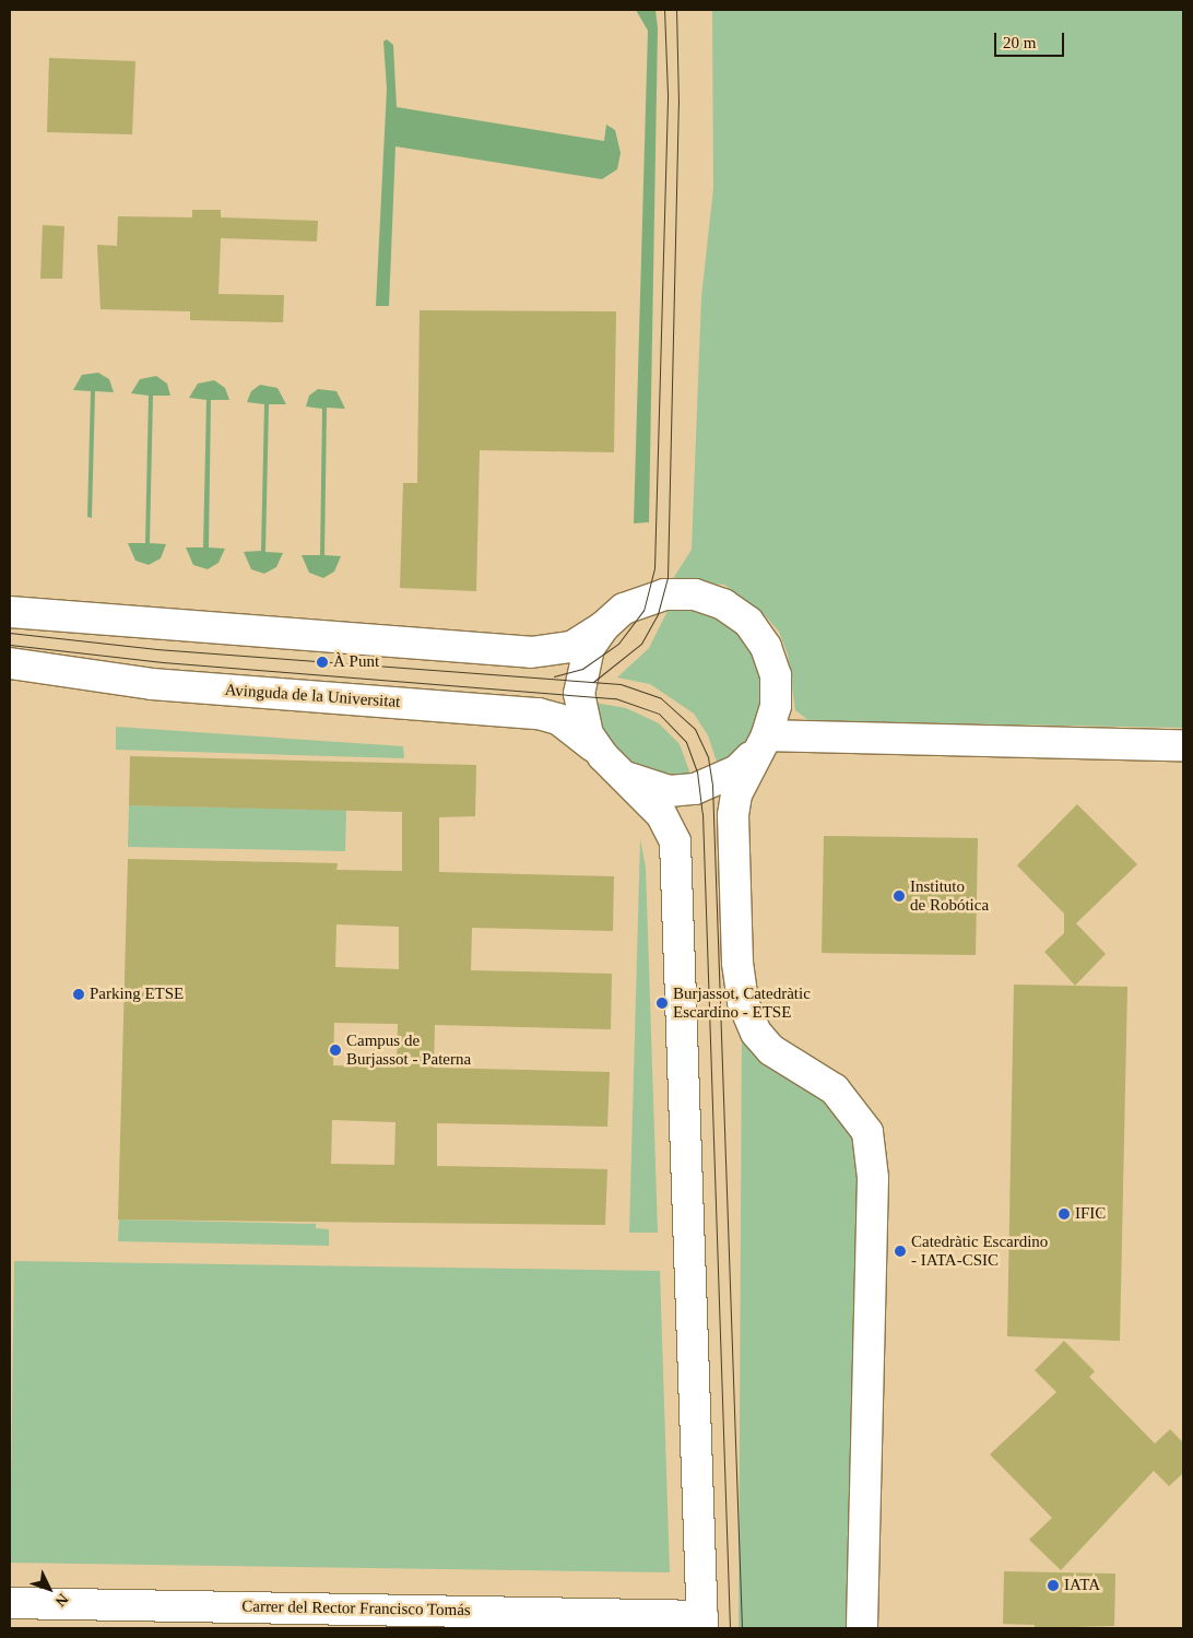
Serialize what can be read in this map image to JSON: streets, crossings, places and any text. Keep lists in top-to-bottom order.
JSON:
{
  "streets": {
    "street": ["Avinguda de la Universitat", "Carrer del Rector Francisco Tomás"]
  },
  "places": [
    "À Punt",
    "Instituto de Robótica",
    "Parking ETSE",
    "Burjassot, Catedràtic Escardino - ETSE",
    "Campus de Burjassot - Paterna",
    "IFIC",
    "Catedràtic Escardino - IATA-CSIC",
    "IATA"
  ],
  "scale_bar": "20 m",
  "north": "bottom right"
}
